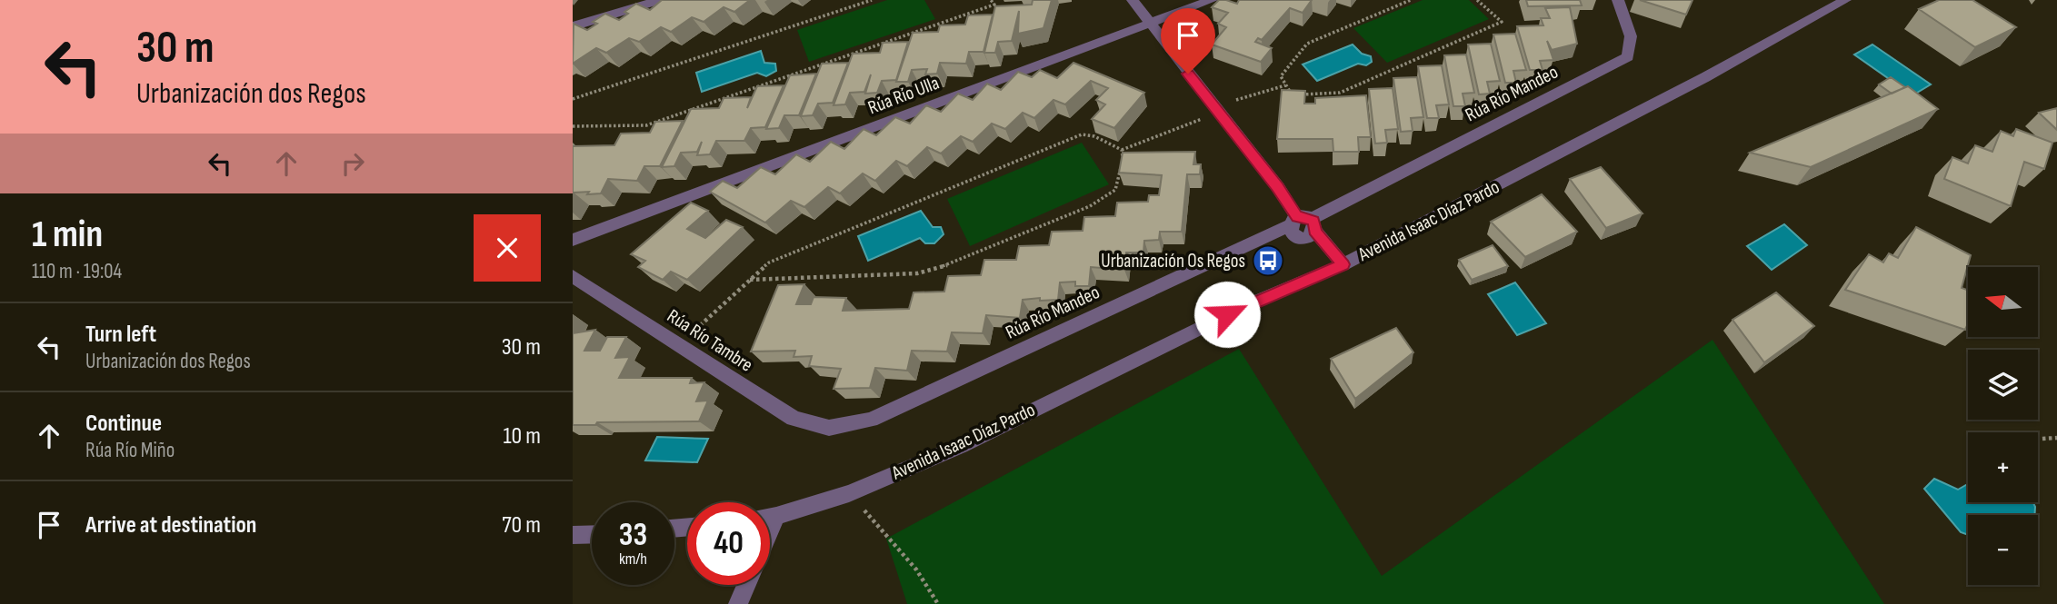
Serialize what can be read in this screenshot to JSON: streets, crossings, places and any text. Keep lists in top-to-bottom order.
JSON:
{
  "streets": {
    "street": [
      "Rúa Río Mandeo",
      "Rúa Río Ulla",
      "Avenida Isaac Díaz Pardo",
      "Rúa Río Tambre"
    ]
  },
  "crossings": [
    ["Rúa Río Mandeo", "Rúa Río Tambre"]
  ],
  "places": {
    "bus stop": ["Urbanización Os Regos"]
  },
  "north": "left",
  "page": {
    "turn": ["30 m", "Urbanización dos Regos"],
    "heading": ["1 min", "110 m · 19:04"],
    "map_buttons": ["+", "−"],
    "list": [
      {
        "name": "Turn left",
        "note": "Urbanización dos Regos",
        "value": "30 m"
      },
      {
        "name": "Continue",
        "note": "Rúa Río Miño",
        "value": "10 m"
      },
      {
        "name": "Arrive at destination",
        "value": "70 m"
      }
    ],
    "speed": "33 km/h",
    "limit": "40"
  }
}
